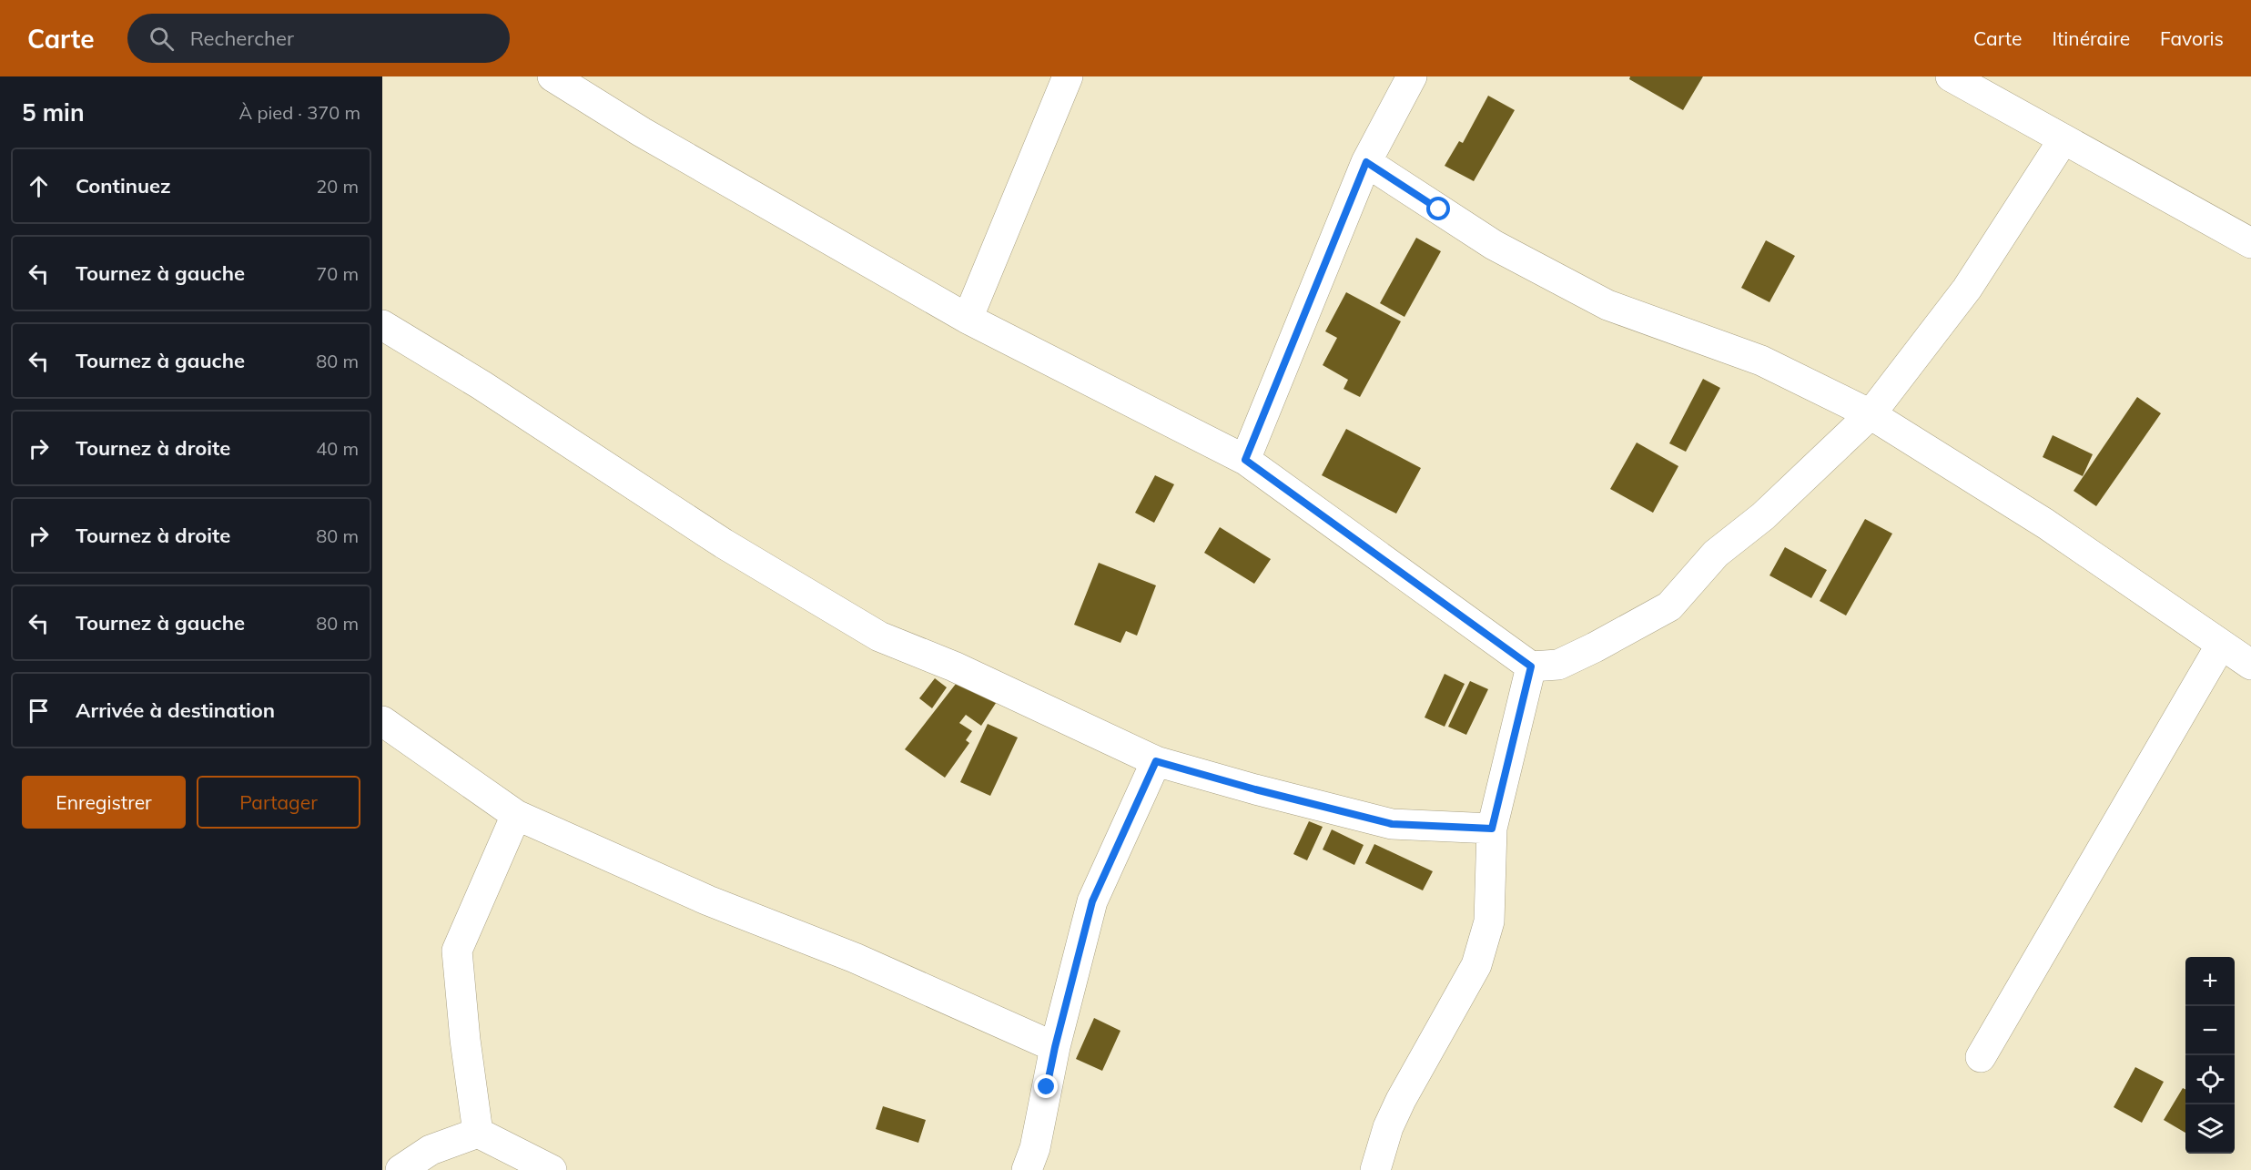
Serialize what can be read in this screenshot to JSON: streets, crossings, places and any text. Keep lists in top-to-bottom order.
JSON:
{
  "page": {
    "header": "Carte",
    "search": "Rechercher",
    "nav": ["Carte", "Itinéraire", "Favoris"],
    "heading": ["5 min", "À pied · 370 m"],
    "list": [
      ["Continuez", "20 m"],
      ["Tournez à gauche", "70 m"],
      ["Tournez à gauche", "80 m"],
      ["Tournez à droite", "40 m"],
      ["Tournez à droite", "80 m"],
      ["Tournez à gauche", "80 m"],
      "Arrivée à destination"
    ],
    "buttons": ["Enregistrer", "Partager"],
    "map_buttons": ["+", "−"]
  }
}
